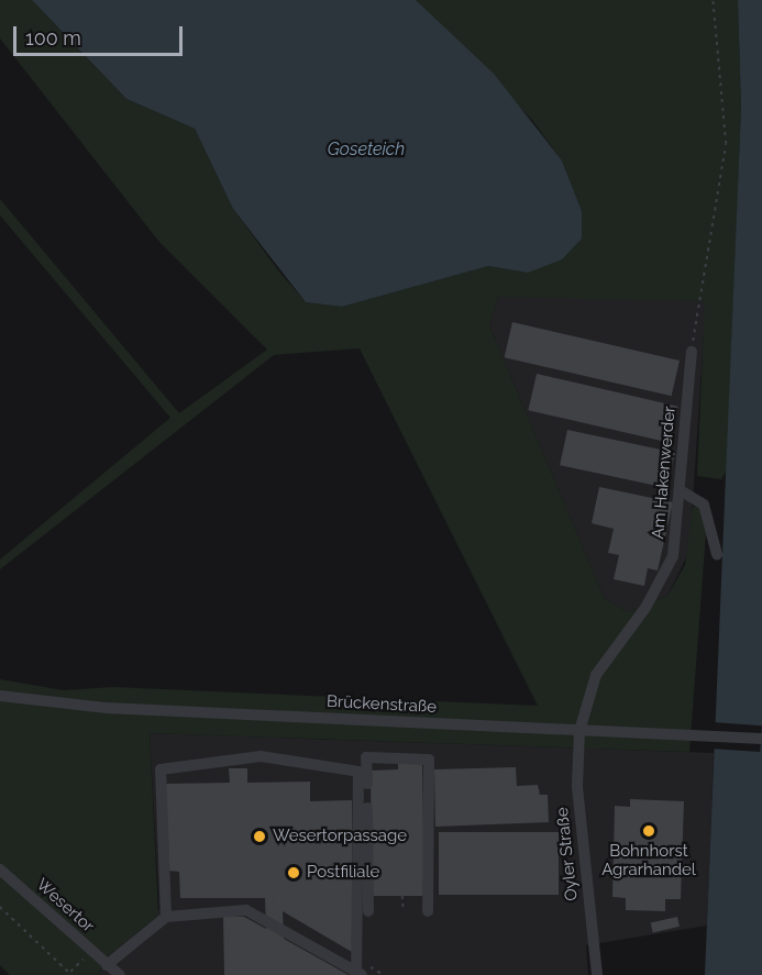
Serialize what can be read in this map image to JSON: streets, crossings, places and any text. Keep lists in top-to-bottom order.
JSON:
{
  "streets": {
    "street": [
      "Am Hakenwerder",
      "Brückenstraße",
      "Oyler Straße",
      "Wesertor"
    ]
  },
  "crossings": [
    ["Am Hakenwerder", "Brückenstraße"],
    ["Am Hakenwerder", "Oyler Straße"],
    ["Brückenstraße", "Oyler Straße"]
  ],
  "water": ["Goseteich"],
  "places": ["Bohnhorst Agrarhandel", "Wesertorpassage", "Postfiliale"],
  "scale_bar": "100 m"
}
